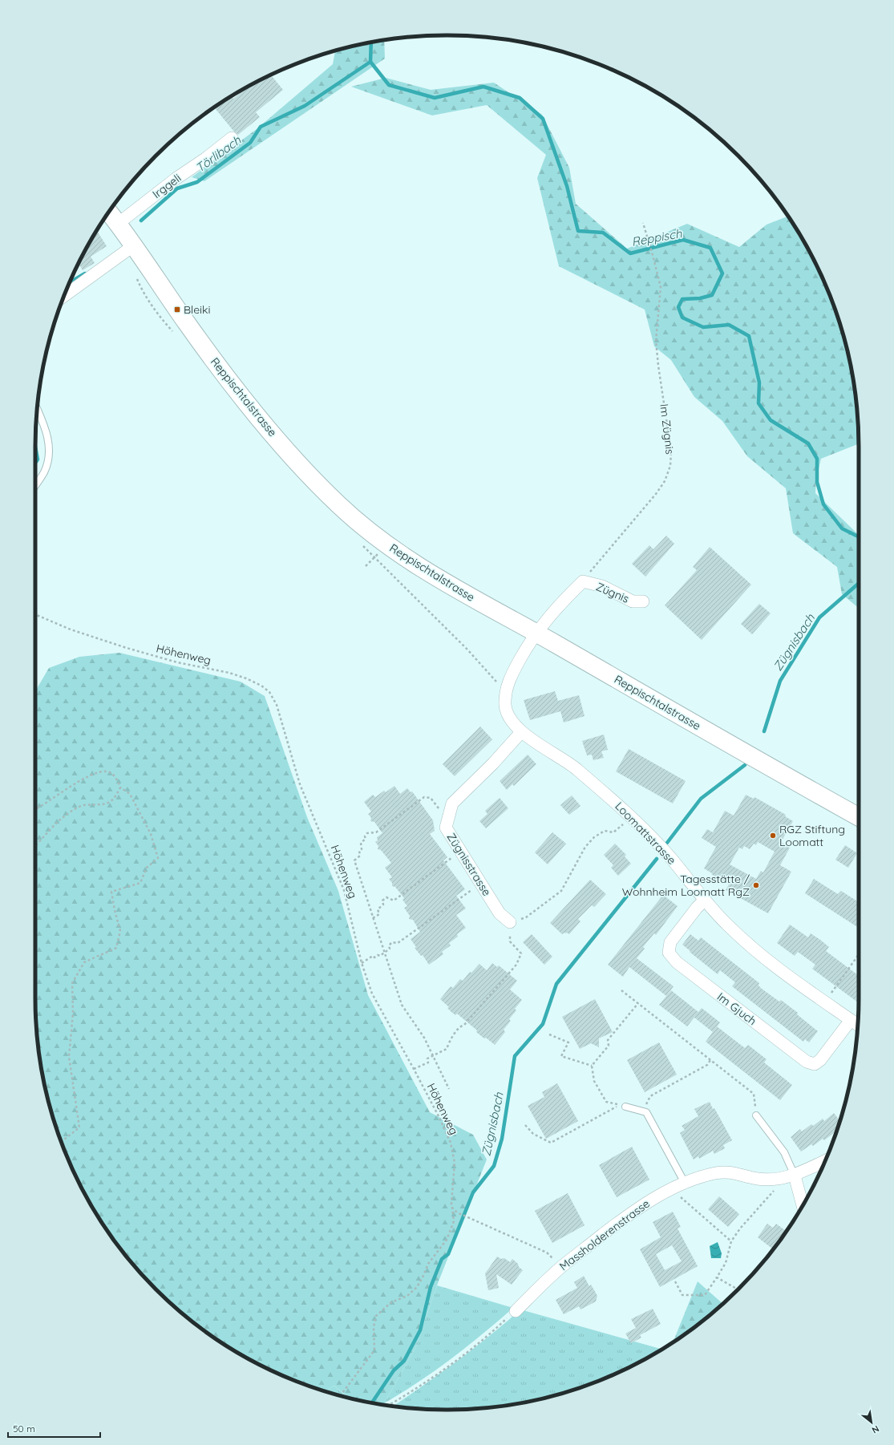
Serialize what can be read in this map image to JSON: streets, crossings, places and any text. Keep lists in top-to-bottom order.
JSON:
{
  "streets": {
    "main road": ["Reppischtalstrasse"],
    "street": [
      "Irggeli",
      "Zügnis",
      "Loomattstrasse",
      "Zügnisstrasse",
      "Im Gjuch",
      "Massholderenstrasse"
    ],
    "path": ["Im Zügnis", "Höhenweg"]
  },
  "crossings": [
    ["Irggeli", "Reppischtalstrasse"],
    ["Reppischtalstrasse", "Loomattstrasse"],
    ["Im Zügnis", "Zügnis"],
    ["Loomattstrasse", "Zügnisstrasse"],
    ["Loomattstrasse", "Im Gjuch"]
  ],
  "water": ["Törlibach", "Reppisch", "Zügnisbach"],
  "places": {
    "transit": ["Bleiki"],
    "other": ["RGZ Stiftung Loomatt", "Tagesstätte / Wohnheim Loomatt RgZ"]
  },
  "scale_bar": "50 m",
  "north": "bottom right"
}
